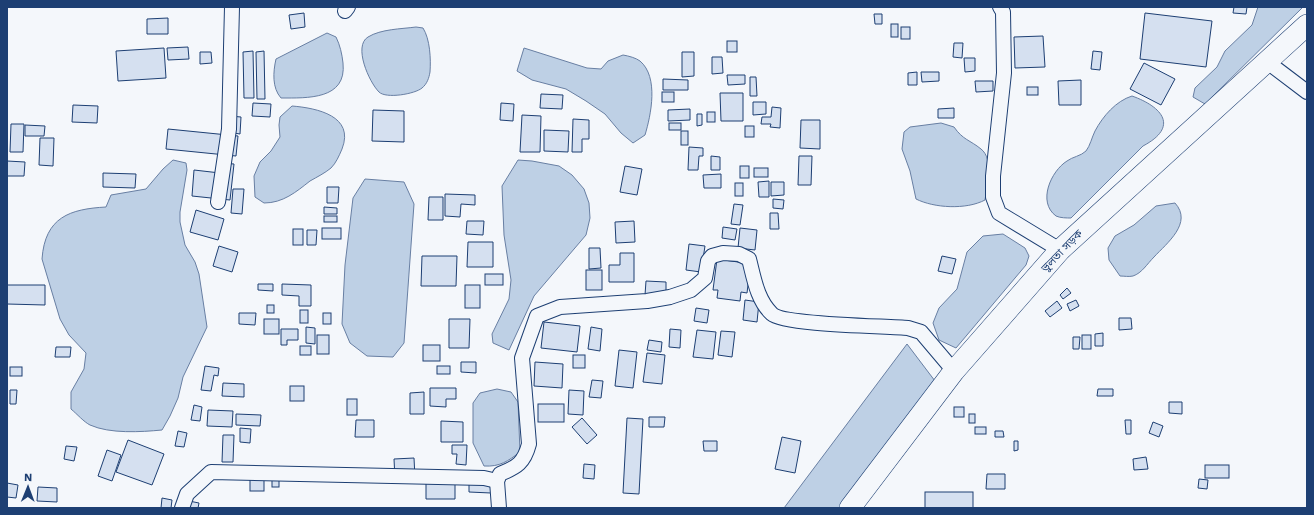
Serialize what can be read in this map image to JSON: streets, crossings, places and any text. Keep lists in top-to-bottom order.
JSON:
{
  "streets": {
    "highway": ["ভুলতা সড়ক"]
  },
  "north": "top"
}
